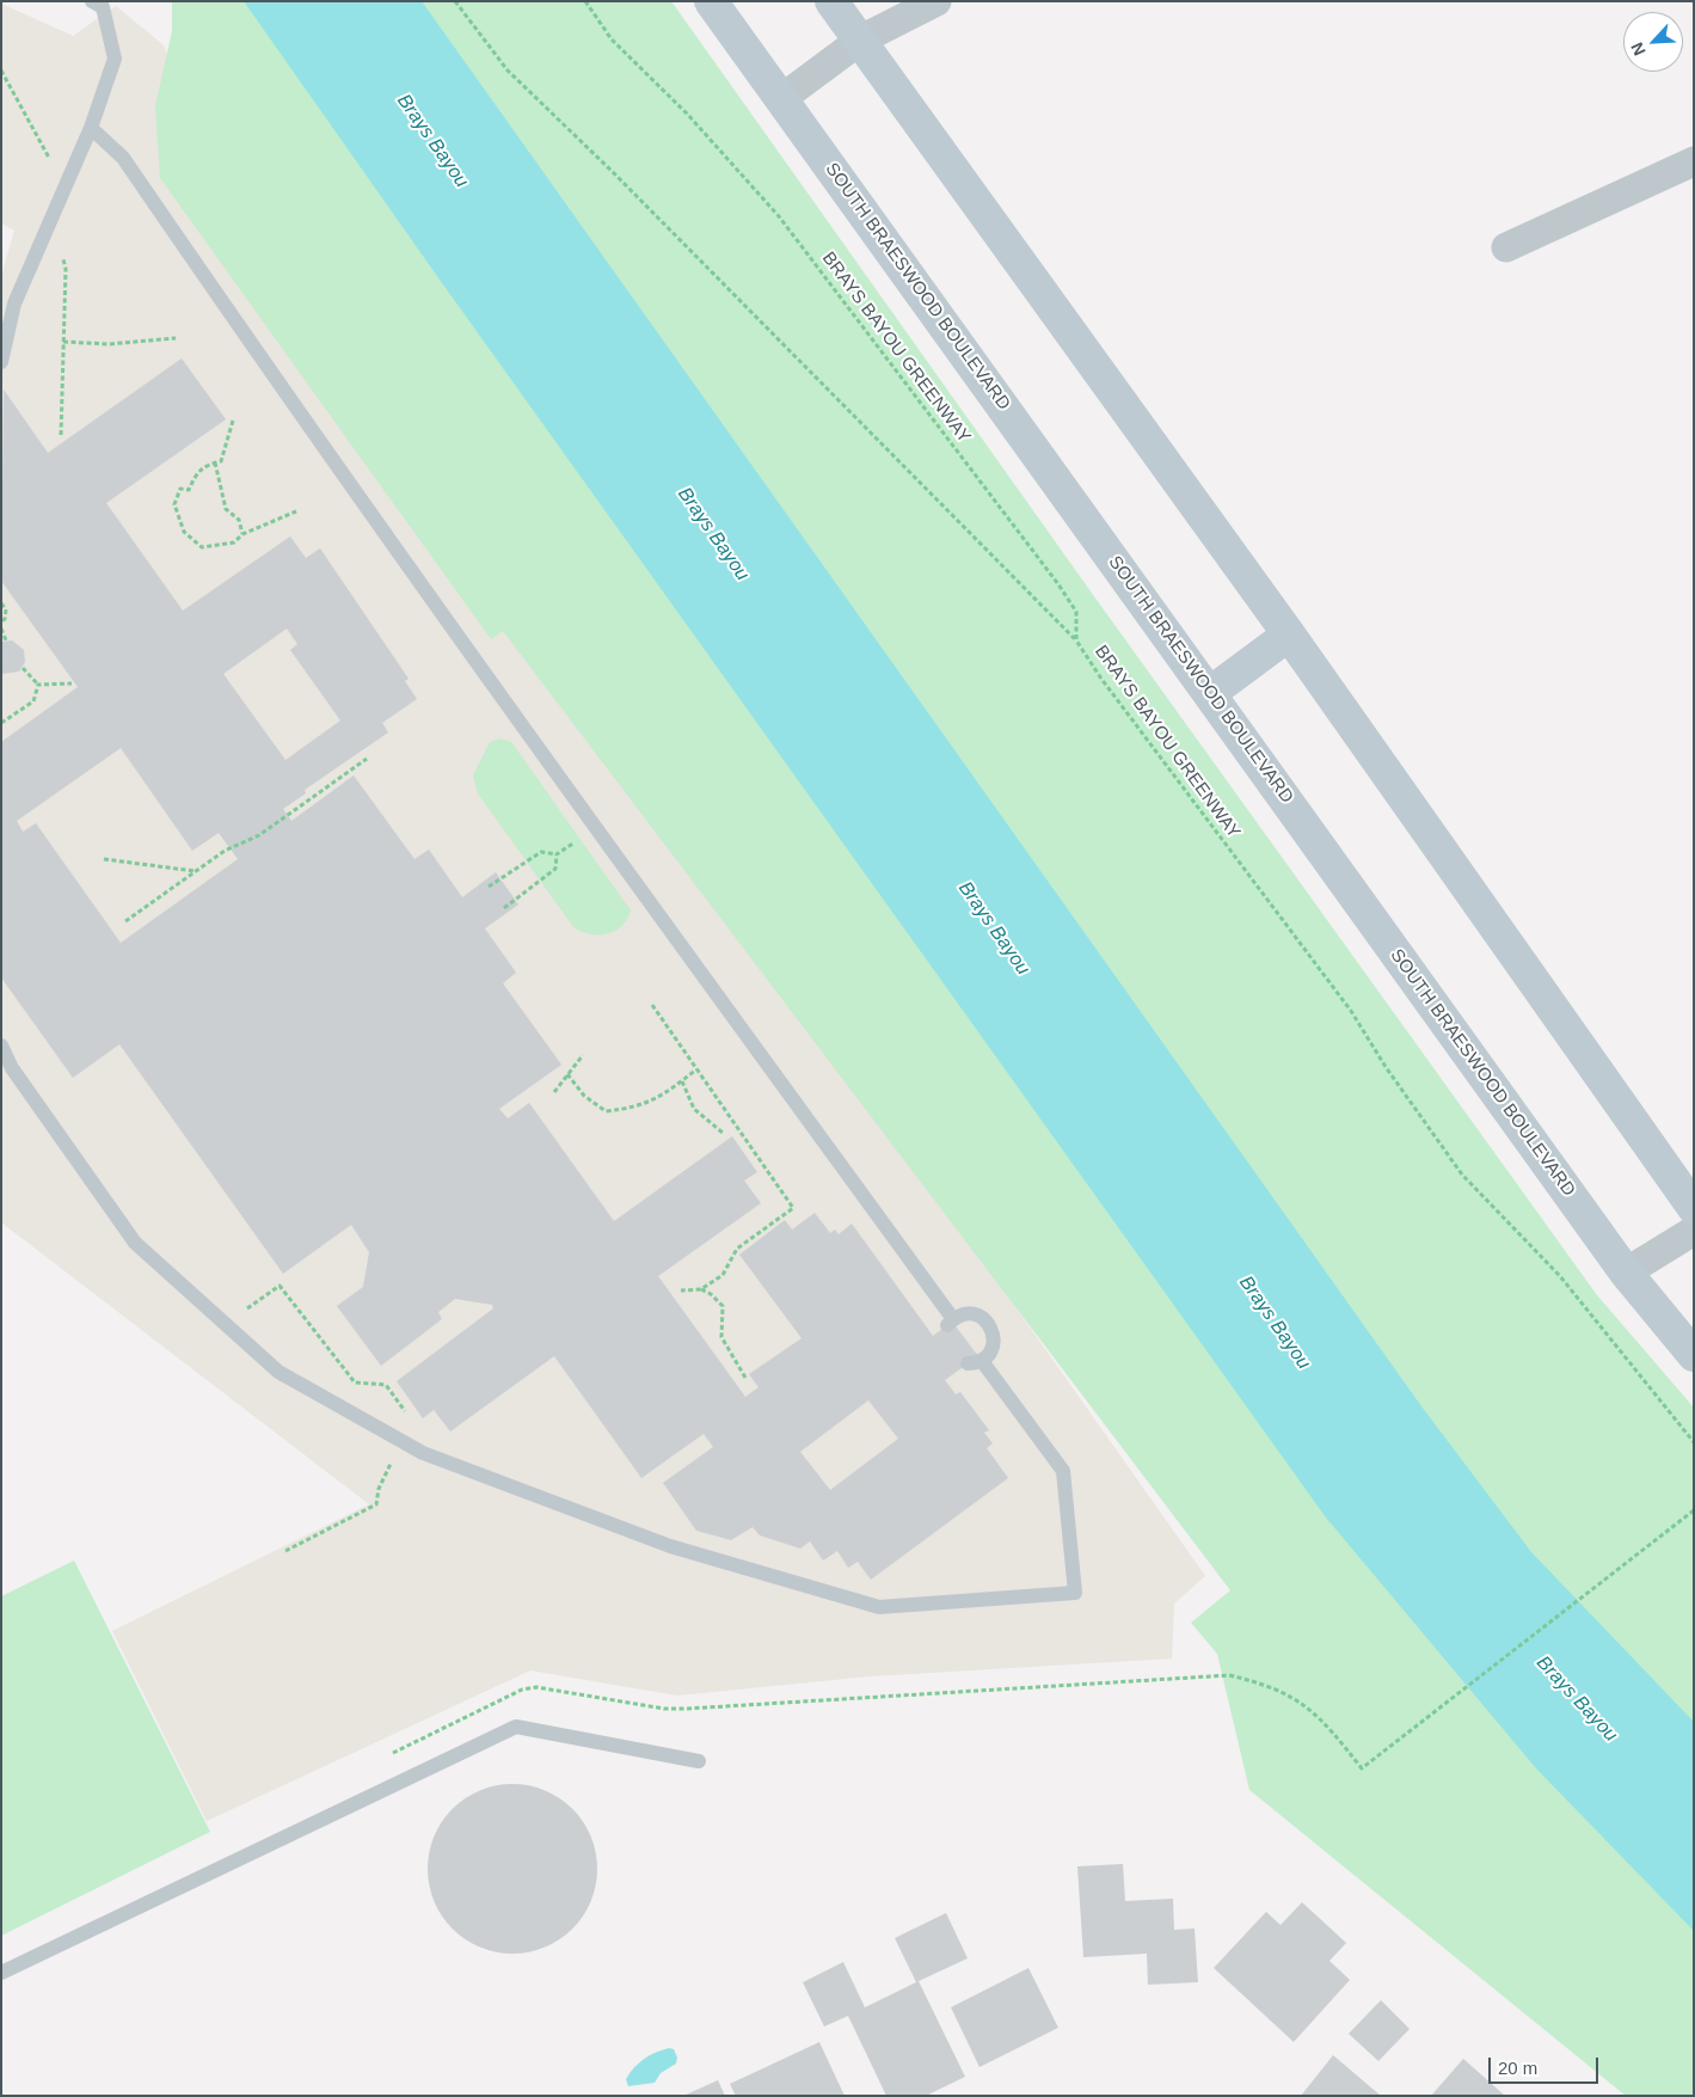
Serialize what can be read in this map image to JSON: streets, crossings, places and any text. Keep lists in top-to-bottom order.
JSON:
{
  "streets": {
    "main road": ["SOUTH BRAESWOOD BOULEVARD"],
    "path": ["BRAYS BAYOU GREENWAY"]
  },
  "water": ["Brays Bayou"],
  "scale_bar": "20 m",
  "north": "bottom left"
}
